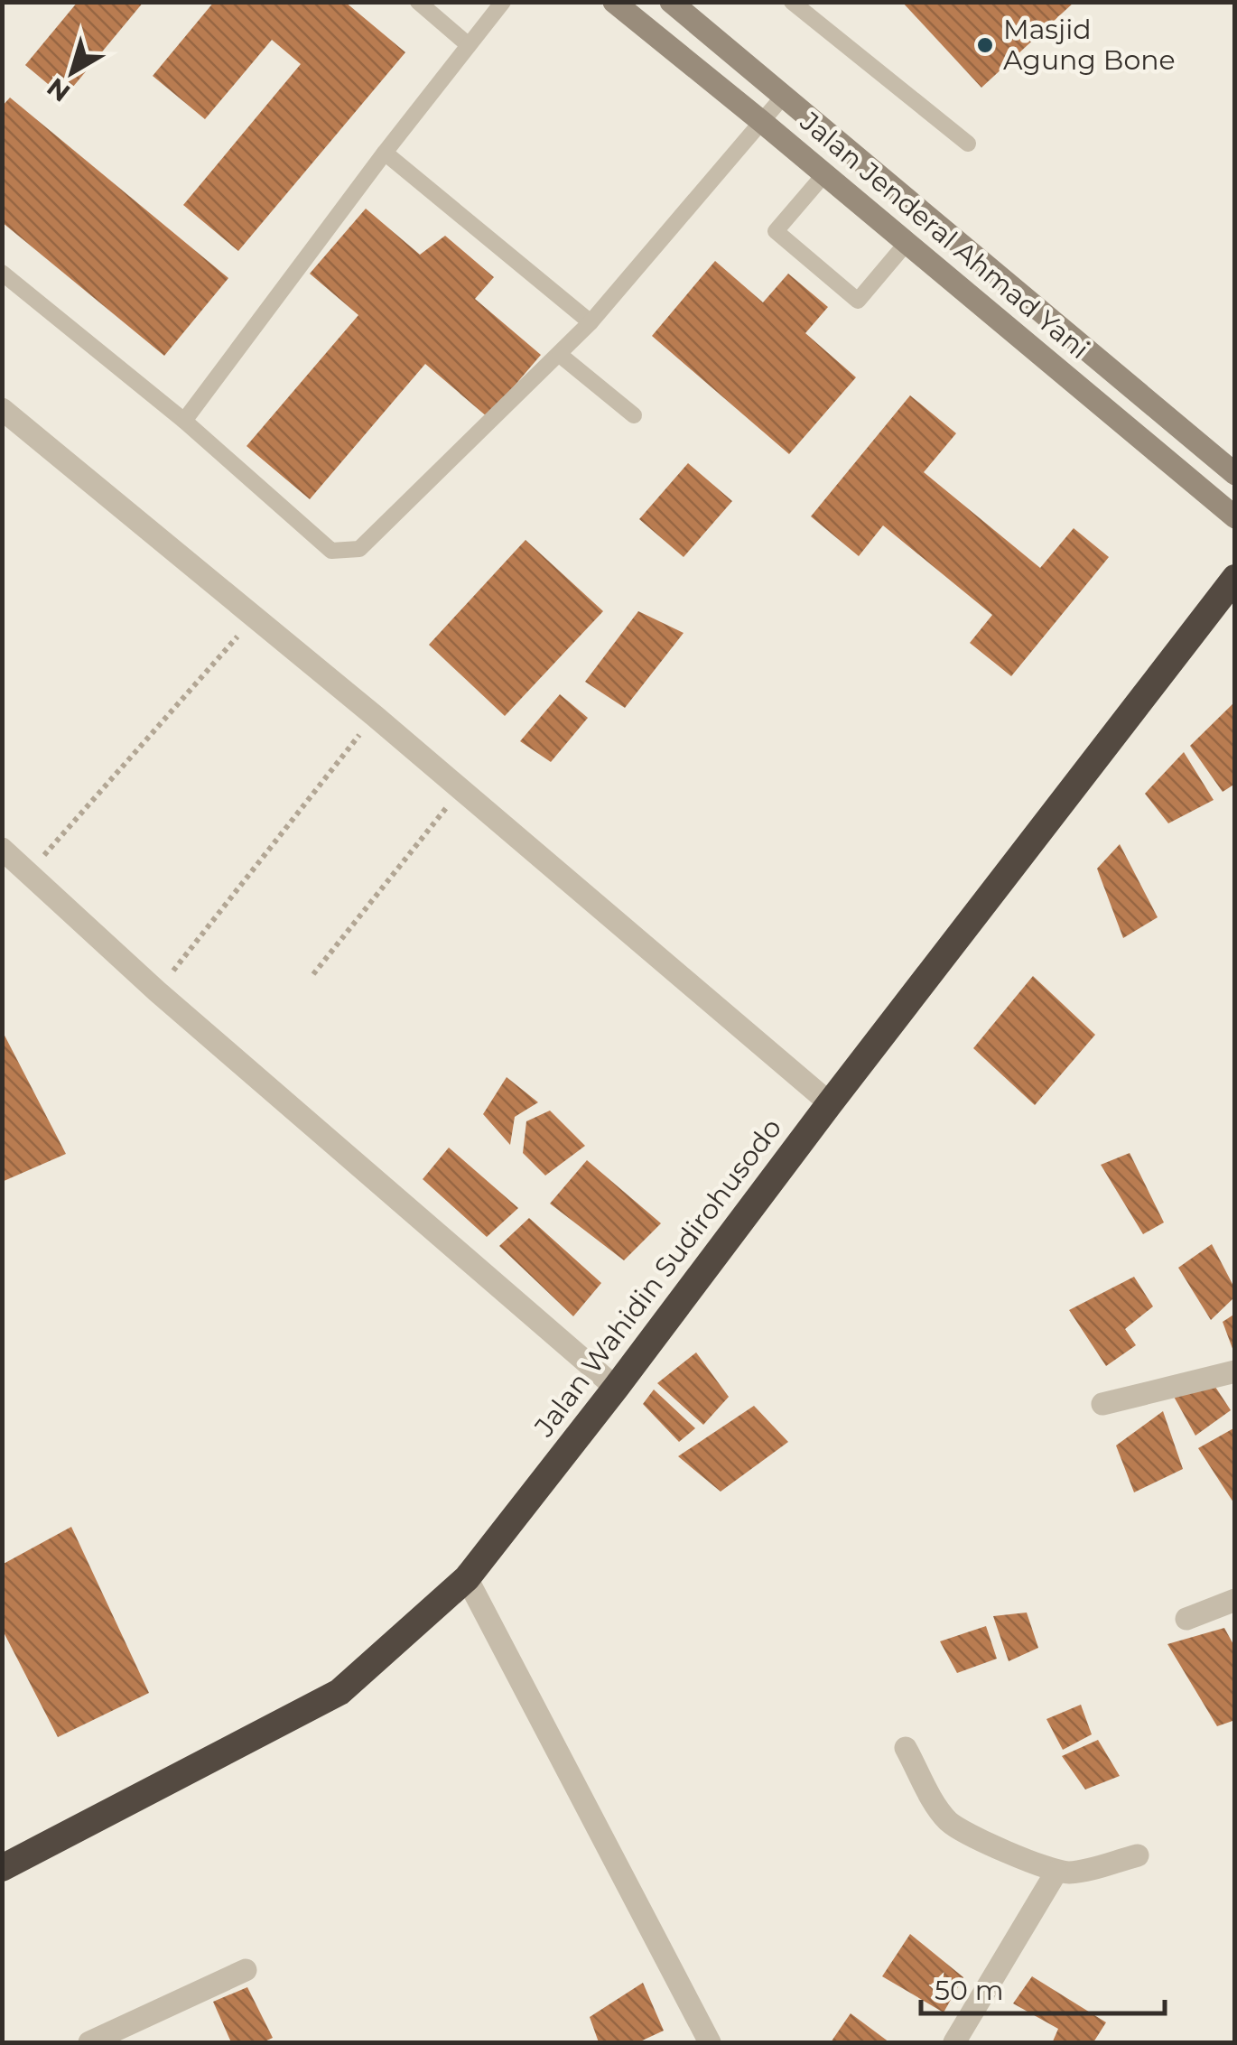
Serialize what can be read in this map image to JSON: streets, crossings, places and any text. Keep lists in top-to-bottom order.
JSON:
{
  "streets": {
    "highway": ["Jalan Wahidin Sudirohusodo"],
    "main road": ["Jalan Jenderal Ahmad Yani"]
  },
  "places": ["Masjid Agung Bone"],
  "scale_bar": "50 m",
  "north": "bottom left"
}
